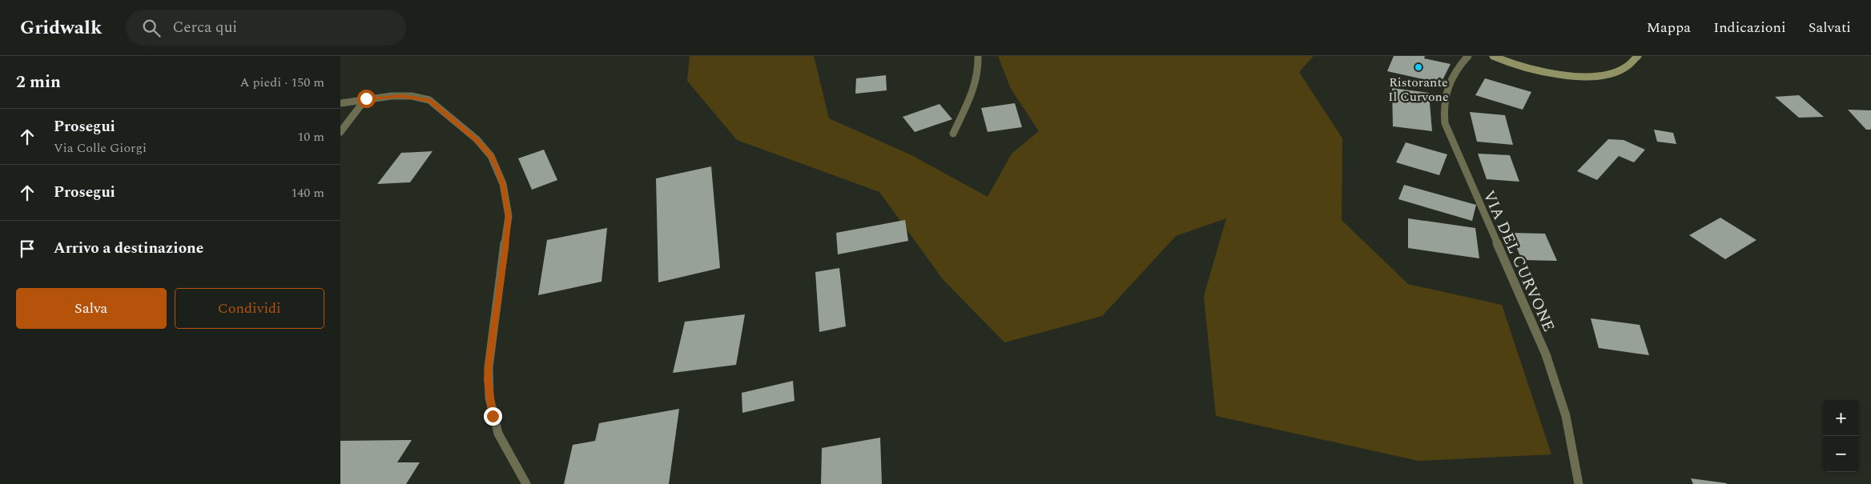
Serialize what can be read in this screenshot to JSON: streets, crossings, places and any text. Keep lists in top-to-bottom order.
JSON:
{
  "streets": {
    "street": ["VIA DEL CURVONE"]
  },
  "places": ["Ristorante Il Curvone"],
  "page": {
    "header": "Gridwalk",
    "search": "Cerca qui",
    "nav": ["Mappa", "Indicazioni", "Salvati"],
    "heading": ["2 min", "A piedi · 150 m"],
    "list": [
      ["Prosegui", "Via Colle Giorgi", "10 m"],
      ["Prosegui", "140 m"],
      "Arrivo a destinazione"
    ],
    "buttons": ["Salva", "Condividi"],
    "map_buttons": ["+", "−"]
  }
}
